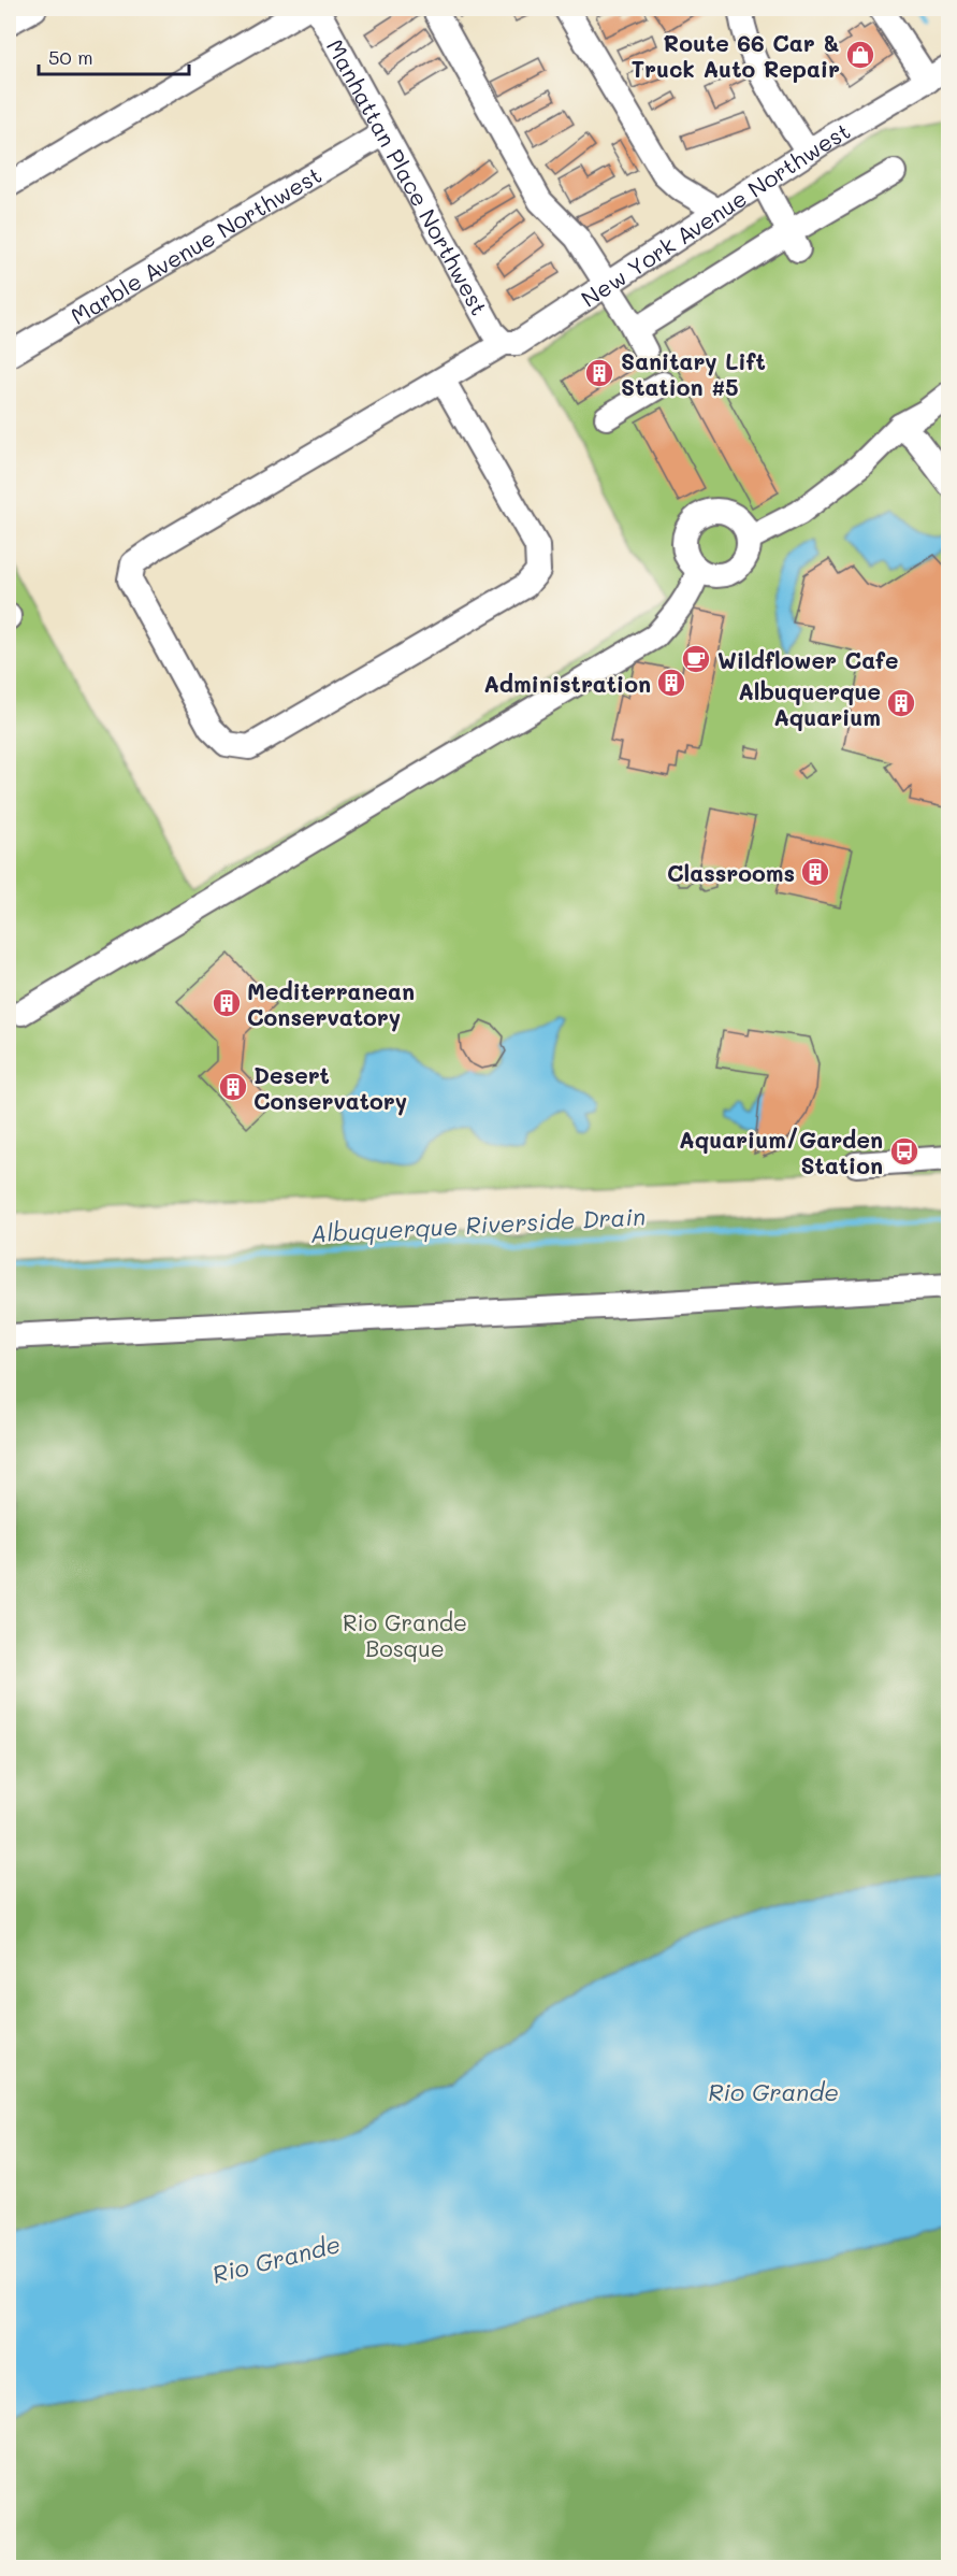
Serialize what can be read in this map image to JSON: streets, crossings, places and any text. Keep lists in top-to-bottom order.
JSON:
{
  "streets": {
    "street": ["Manhattan Place Northwest", "New York Avenue Northwest", "Marble Avenue Northwest"]
  },
  "crossings": [
    ["Manhattan Place Northwest", "New York Avenue Northwest"],
    ["Manhattan Place Northwest", "Marble Avenue Northwest"]
  ],
  "water": ["Albuquerque Riverside Drain", "Rio Grande"],
  "parks": ["Rio Grande Bosque"],
  "places": {
    "shop": ["Route 66 Car & Truck Auto Repair"],
    "building": [
      "Sanitary Lift Station #5",
      "Administration",
      "Albuquerque Aquarium",
      "Classrooms",
      "Mediterranean Conservatory",
      "Desert Conservatory"
    ],
    "cafe": ["Wildflower Cafe"],
    "bus stop": ["Aquarium/Garden Station"]
  },
  "scale_bar": "50 m"
}
